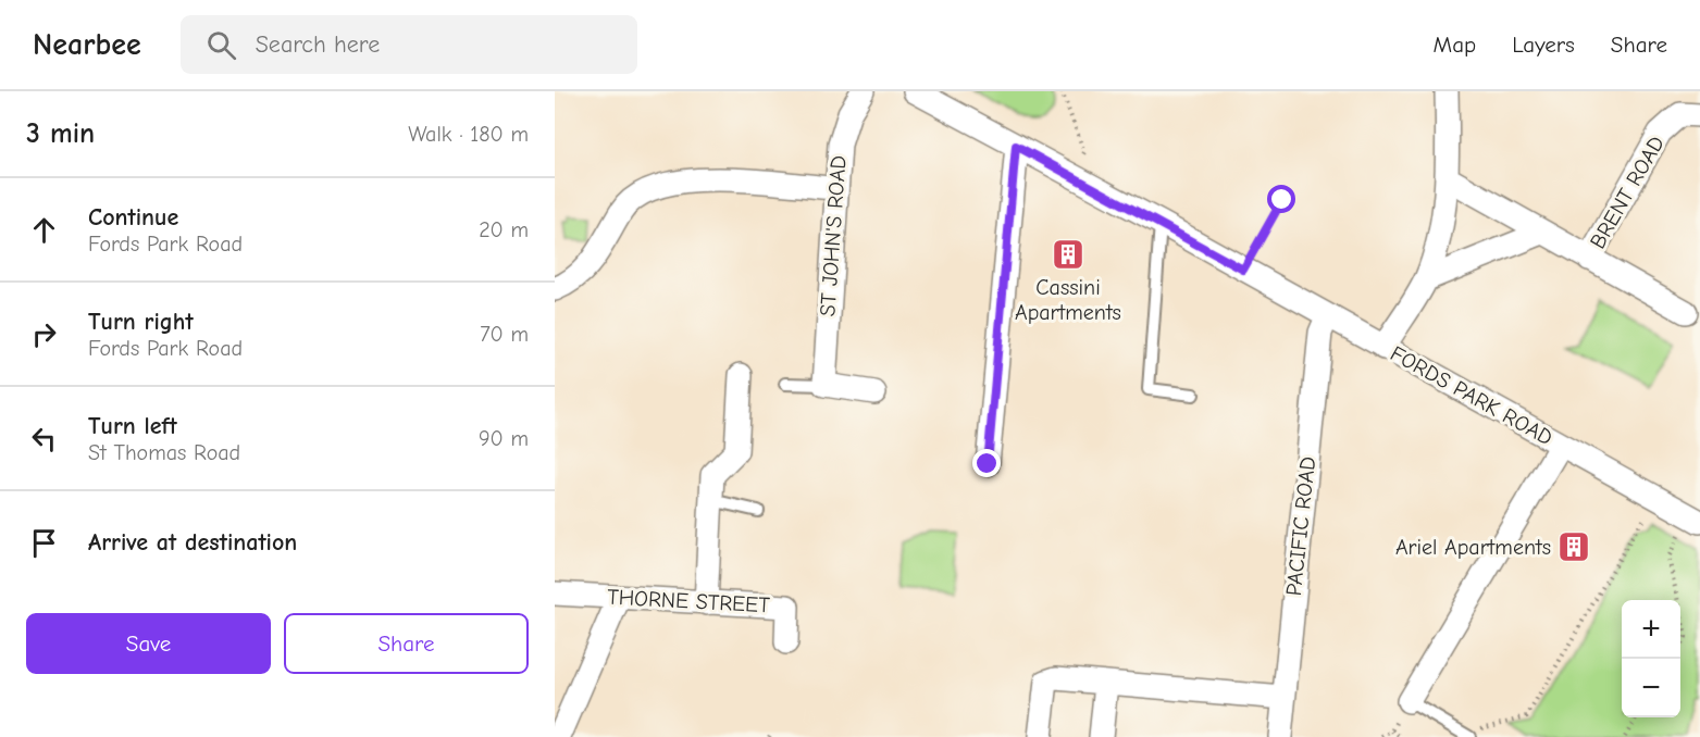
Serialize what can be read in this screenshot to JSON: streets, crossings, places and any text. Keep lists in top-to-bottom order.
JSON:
{
  "streets": {
    "street": [
      "BRENT ROAD",
      "ST JOHN'S ROAD",
      "FORDS PARK ROAD",
      "PACIFIC ROAD",
      "THORNE STREET"
    ]
  },
  "crossings": [
    ["FORDS PARK ROAD", "PACIFIC ROAD"]
  ],
  "places": {
    "building": ["Cassini Apartments", "Ariel Apartments"]
  },
  "page": {
    "header": "Nearbee",
    "search": "Search here",
    "nav": ["Map", "Layers", "Share"],
    "heading": ["3 min", "Walk · 180 m"],
    "list": [
      ["Continue", "Fords Park Road", "20 m"],
      ["Turn right", "Fords Park Road", "70 m"],
      ["Turn left", "St Thomas Road", "90 m"],
      "Arrive at destination"
    ],
    "buttons": ["Save", "Share"],
    "map_buttons": ["+", "−"]
  }
}
